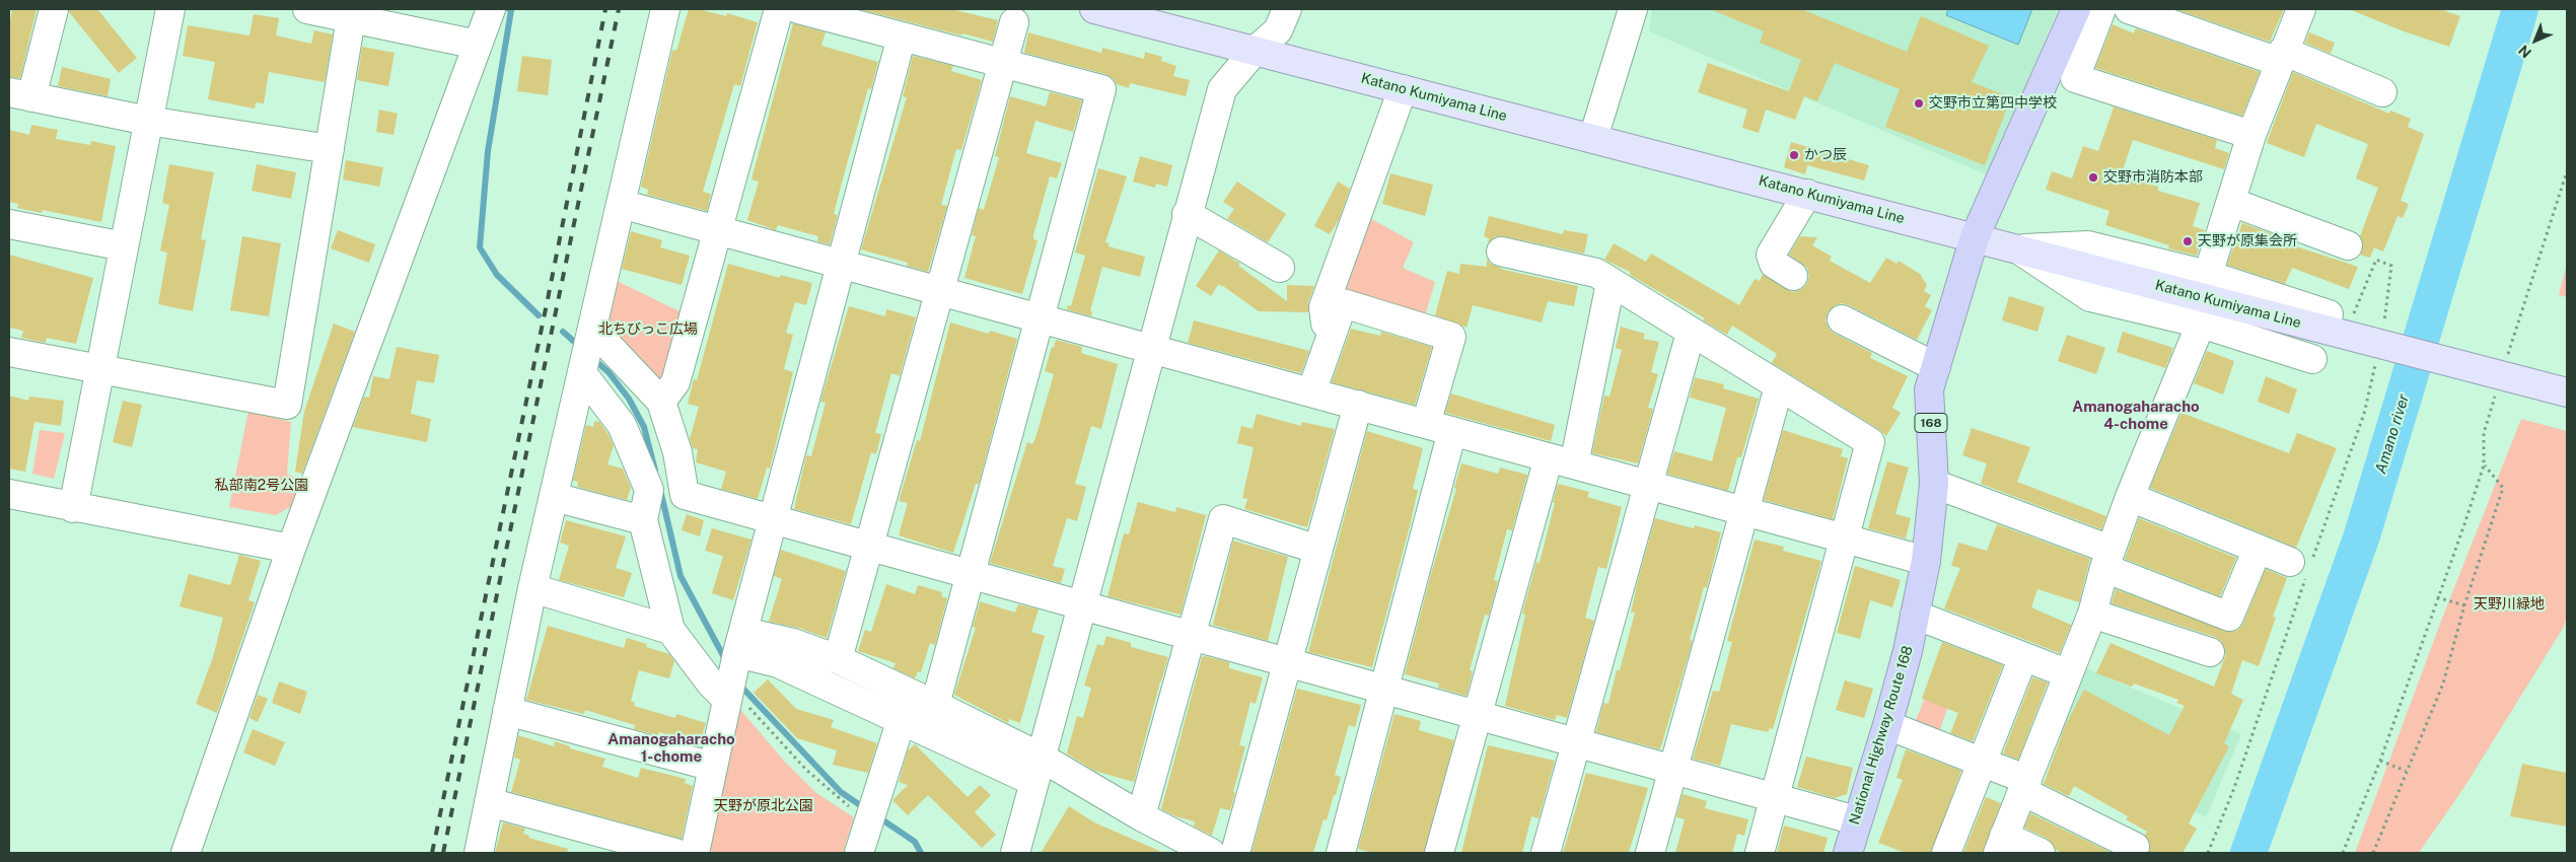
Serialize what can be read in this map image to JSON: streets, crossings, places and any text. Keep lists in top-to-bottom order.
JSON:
{
  "streets": {
    "highway": ["168", "National Highway Route 168"],
    "main road": ["Katano Kumiyama Line"]
  },
  "crossings": [
    ["Katano Kumiyama Line", "National Highway Route 168"]
  ],
  "districts": ["Amanogaharacho 4-chome", "Amanogaharacho 1-chome"],
  "water": ["Amano river"],
  "parks": [
    "北ちびっこ広場",
    "私部南2号公園",
    "天野川緑地",
    "天野が原北公園"
  ],
  "places": [
    "交野市立第四中学校",
    "かつ辰",
    "交野市消防本部",
    "天野が原集会所"
  ],
  "north": "bottom left"
}
